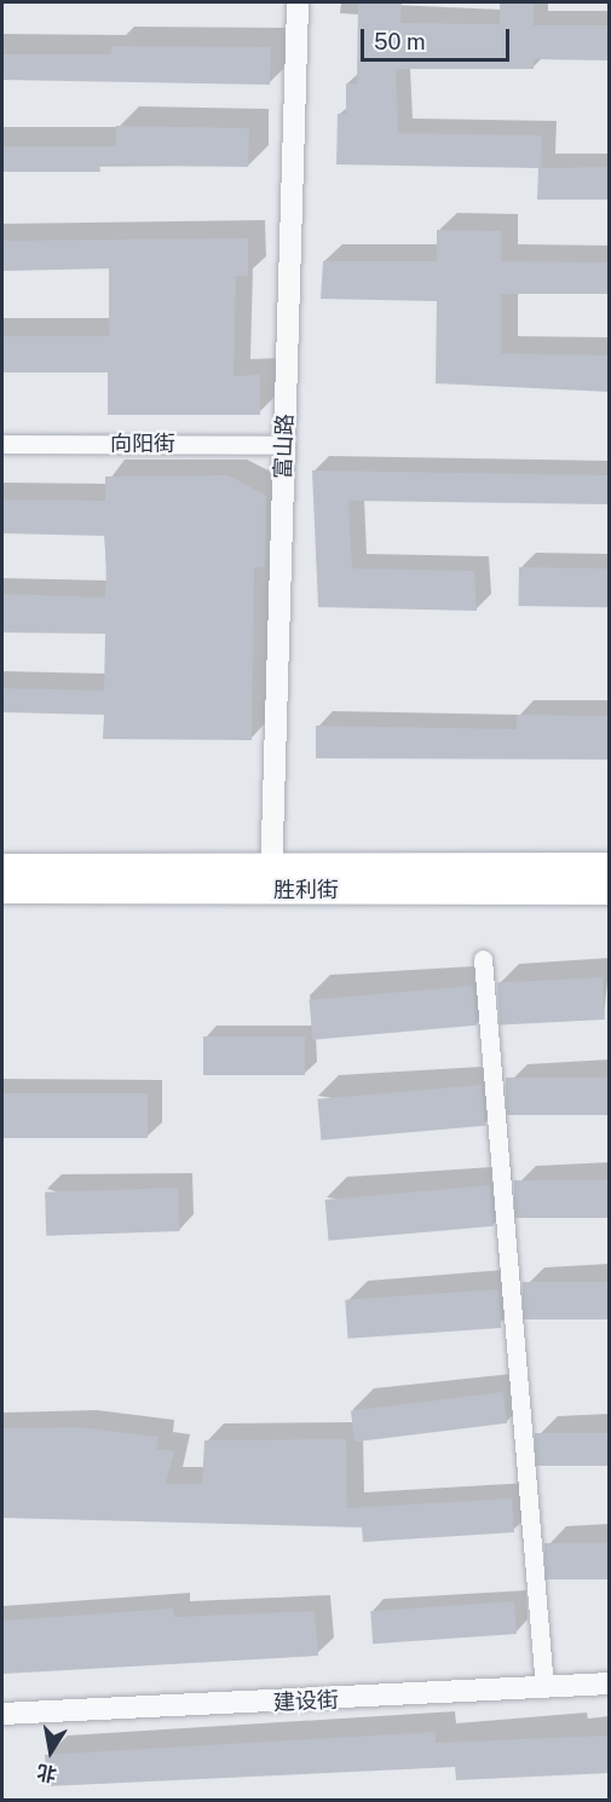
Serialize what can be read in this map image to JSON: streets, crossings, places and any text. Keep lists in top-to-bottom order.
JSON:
{
  "streets": {
    "main road": ["胜利街"],
    "street": ["向阳街", "富山路", "建设街"]
  },
  "crossings": [
    ["向阳街", "富山路"],
    ["富山路", "胜利街"]
  ],
  "scale_bar": "50 m",
  "north": "bottom"
}
